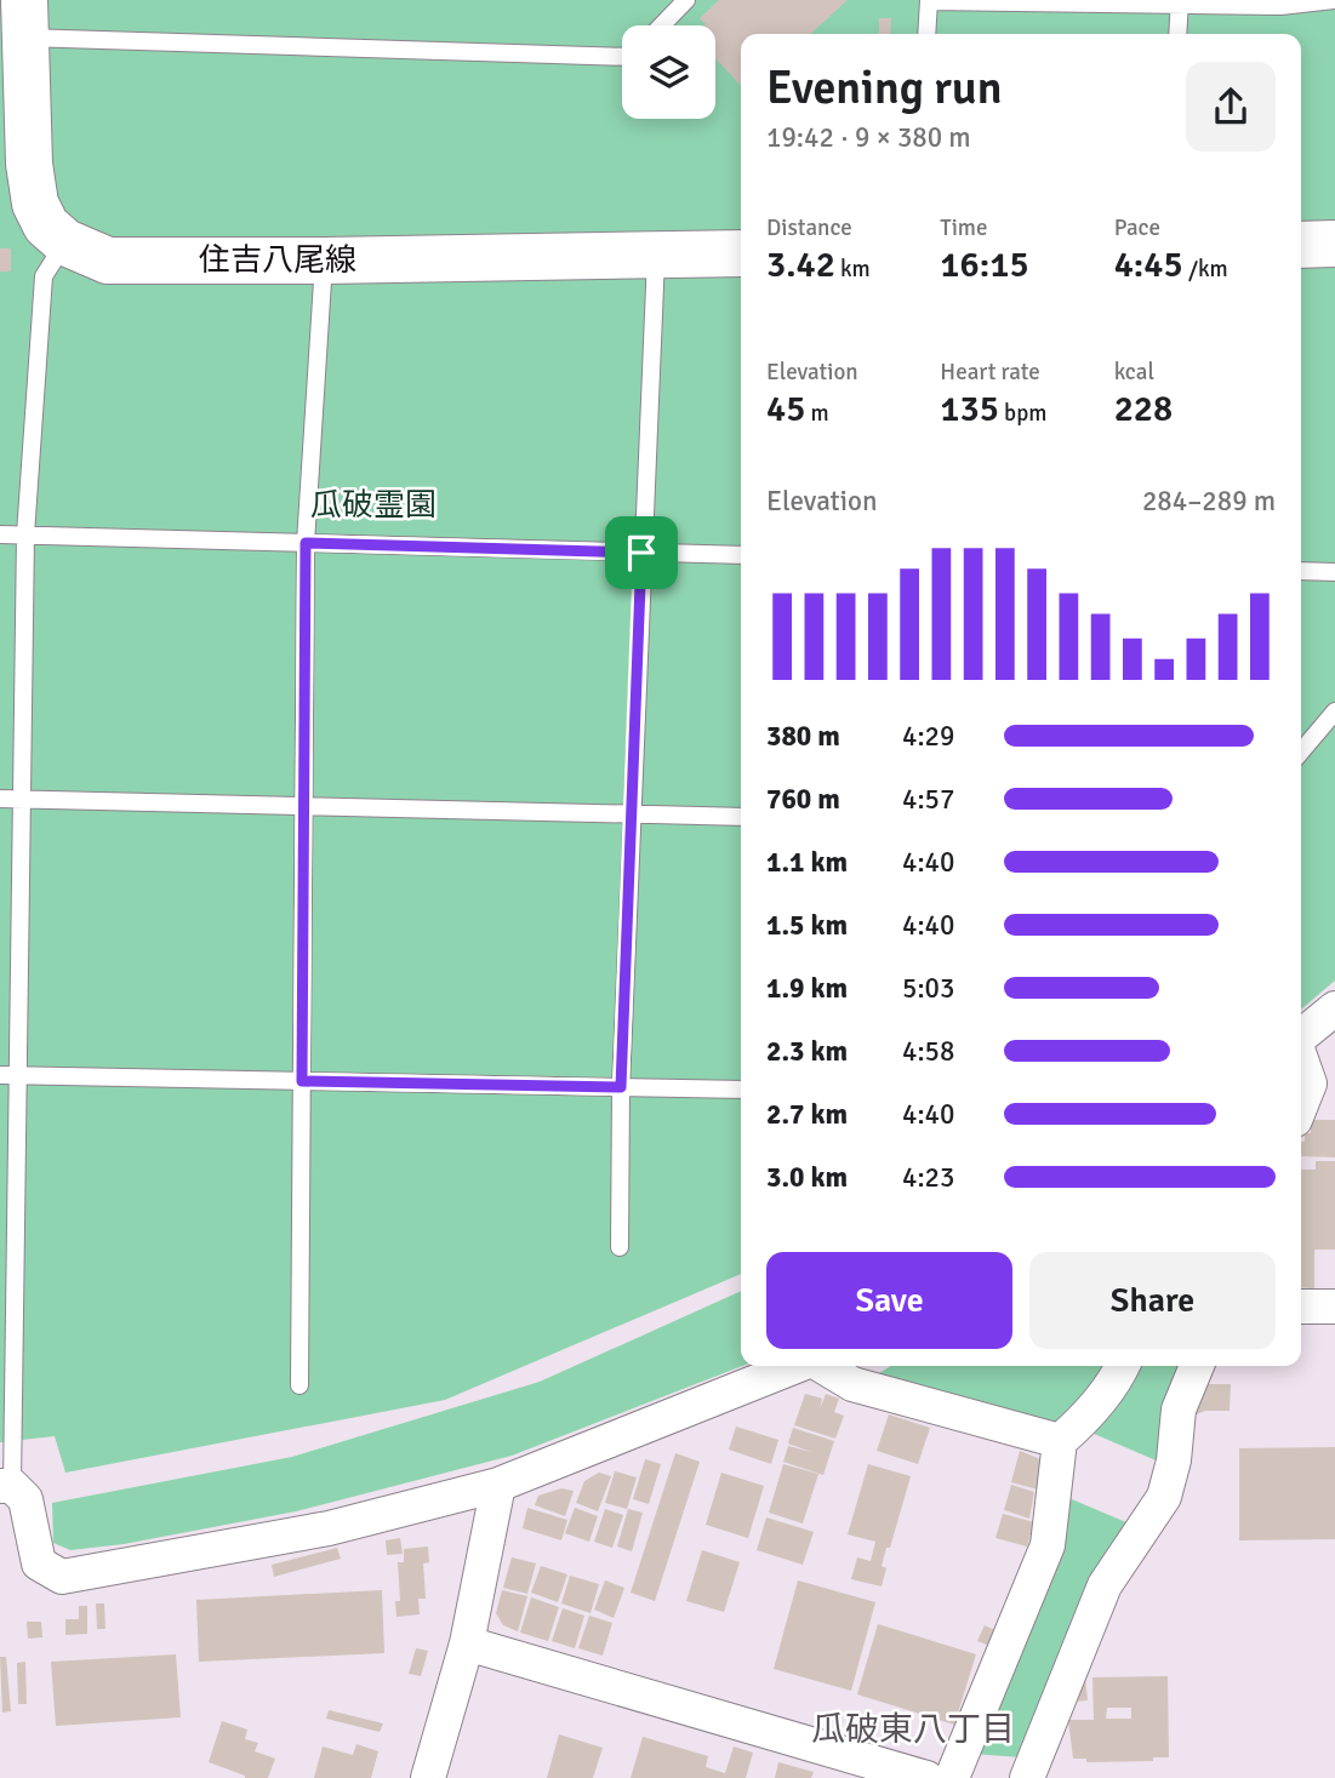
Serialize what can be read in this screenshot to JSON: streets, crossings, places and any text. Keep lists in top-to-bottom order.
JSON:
{
  "streets": {
    "main road": ["住吉八尾線"]
  },
  "districts": ["瓜破東八丁目"],
  "parks": ["瓜破霊園"],
  "page": {
    "heading": ["Evening run", "19:42 · 9 × 380 m"],
    "stats": [
      ["Distance", "3.42 km"],
      ["Time", "16:15"],
      ["Pace", "4:45 /km"],
      ["Elevation", "45 m"],
      ["Heart rate", "135 bpm"],
      ["kcal", "228"]
    ],
    "chart": ["Elevation", "284–289 m"],
    "list": [
      {
        "name": "380 m",
        "note": "4:29"
      },
      {
        "name": "760 m",
        "note": "4:57"
      },
      {
        "name": "1.1 km",
        "note": "4:40"
      },
      {
        "name": "1.5 km",
        "note": "4:40"
      },
      {
        "name": "1.9 km",
        "note": "5:03"
      },
      {
        "name": "2.3 km",
        "note": "4:58"
      },
      {
        "name": "2.7 km",
        "note": "4:40"
      },
      {
        "name": "3.0 km",
        "note": "4:23"
      }
    ],
    "buttons": ["Save", "Share"]
  }
}
